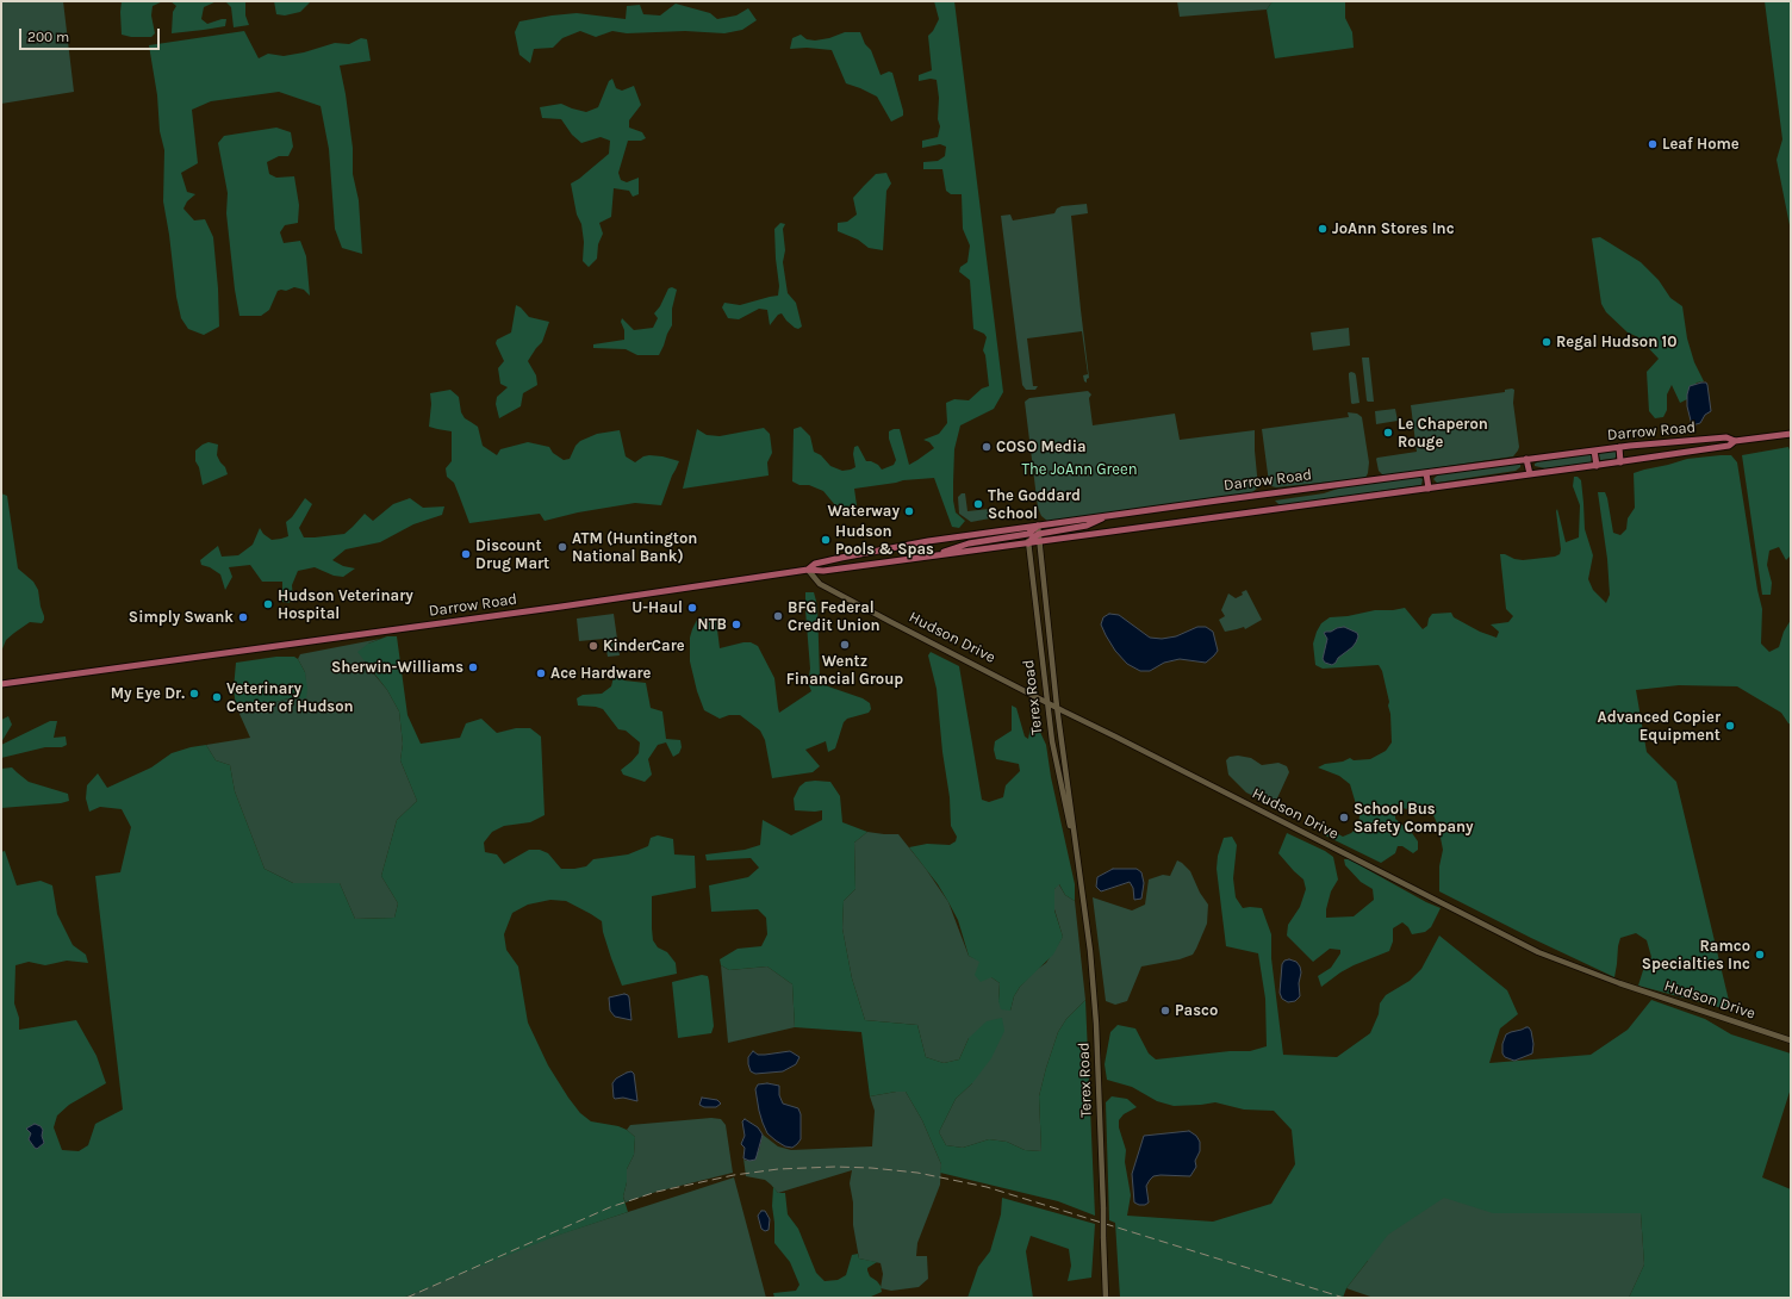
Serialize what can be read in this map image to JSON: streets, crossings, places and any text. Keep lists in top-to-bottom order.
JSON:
{
  "streets": {
    "main road": ["Darrow Road", "Hudson Drive", "Terex Road"]
  },
  "crossings": [
    ["Darrow Road", "Hudson Drive"],
    ["Darrow Road", "Terex Road"],
    ["Hudson Drive", "Terex Road"]
  ],
  "parks": ["The JoAnn Green"],
  "places": [
    "Leaf Home",
    "JoAnn Stores Inc",
    "Regal Hudson 10",
    "Le Chaperon Rouge",
    "COSO Media",
    "The Goddard School",
    "Waterway",
    "Hudson Pools & Spas",
    "ATM (Huntington National Bank)",
    "Discount Drug Mart",
    "Hudson Veterinary Hospital",
    "U-Haul",
    "BFG Federal Credit Union",
    "Simply Swank",
    "NTB",
    "Wentz Financial Group",
    "KinderCare",
    "Sherwin-Williams",
    "Ace Hardware",
    "My Eye Dr.",
    "Veterinary Center of Hudson",
    "Advanced Copier Equipment",
    "School Bus Safety Company",
    "Ramco Specialties Inc",
    "Pasco"
  ],
  "scale_bar": "200 m"
}
